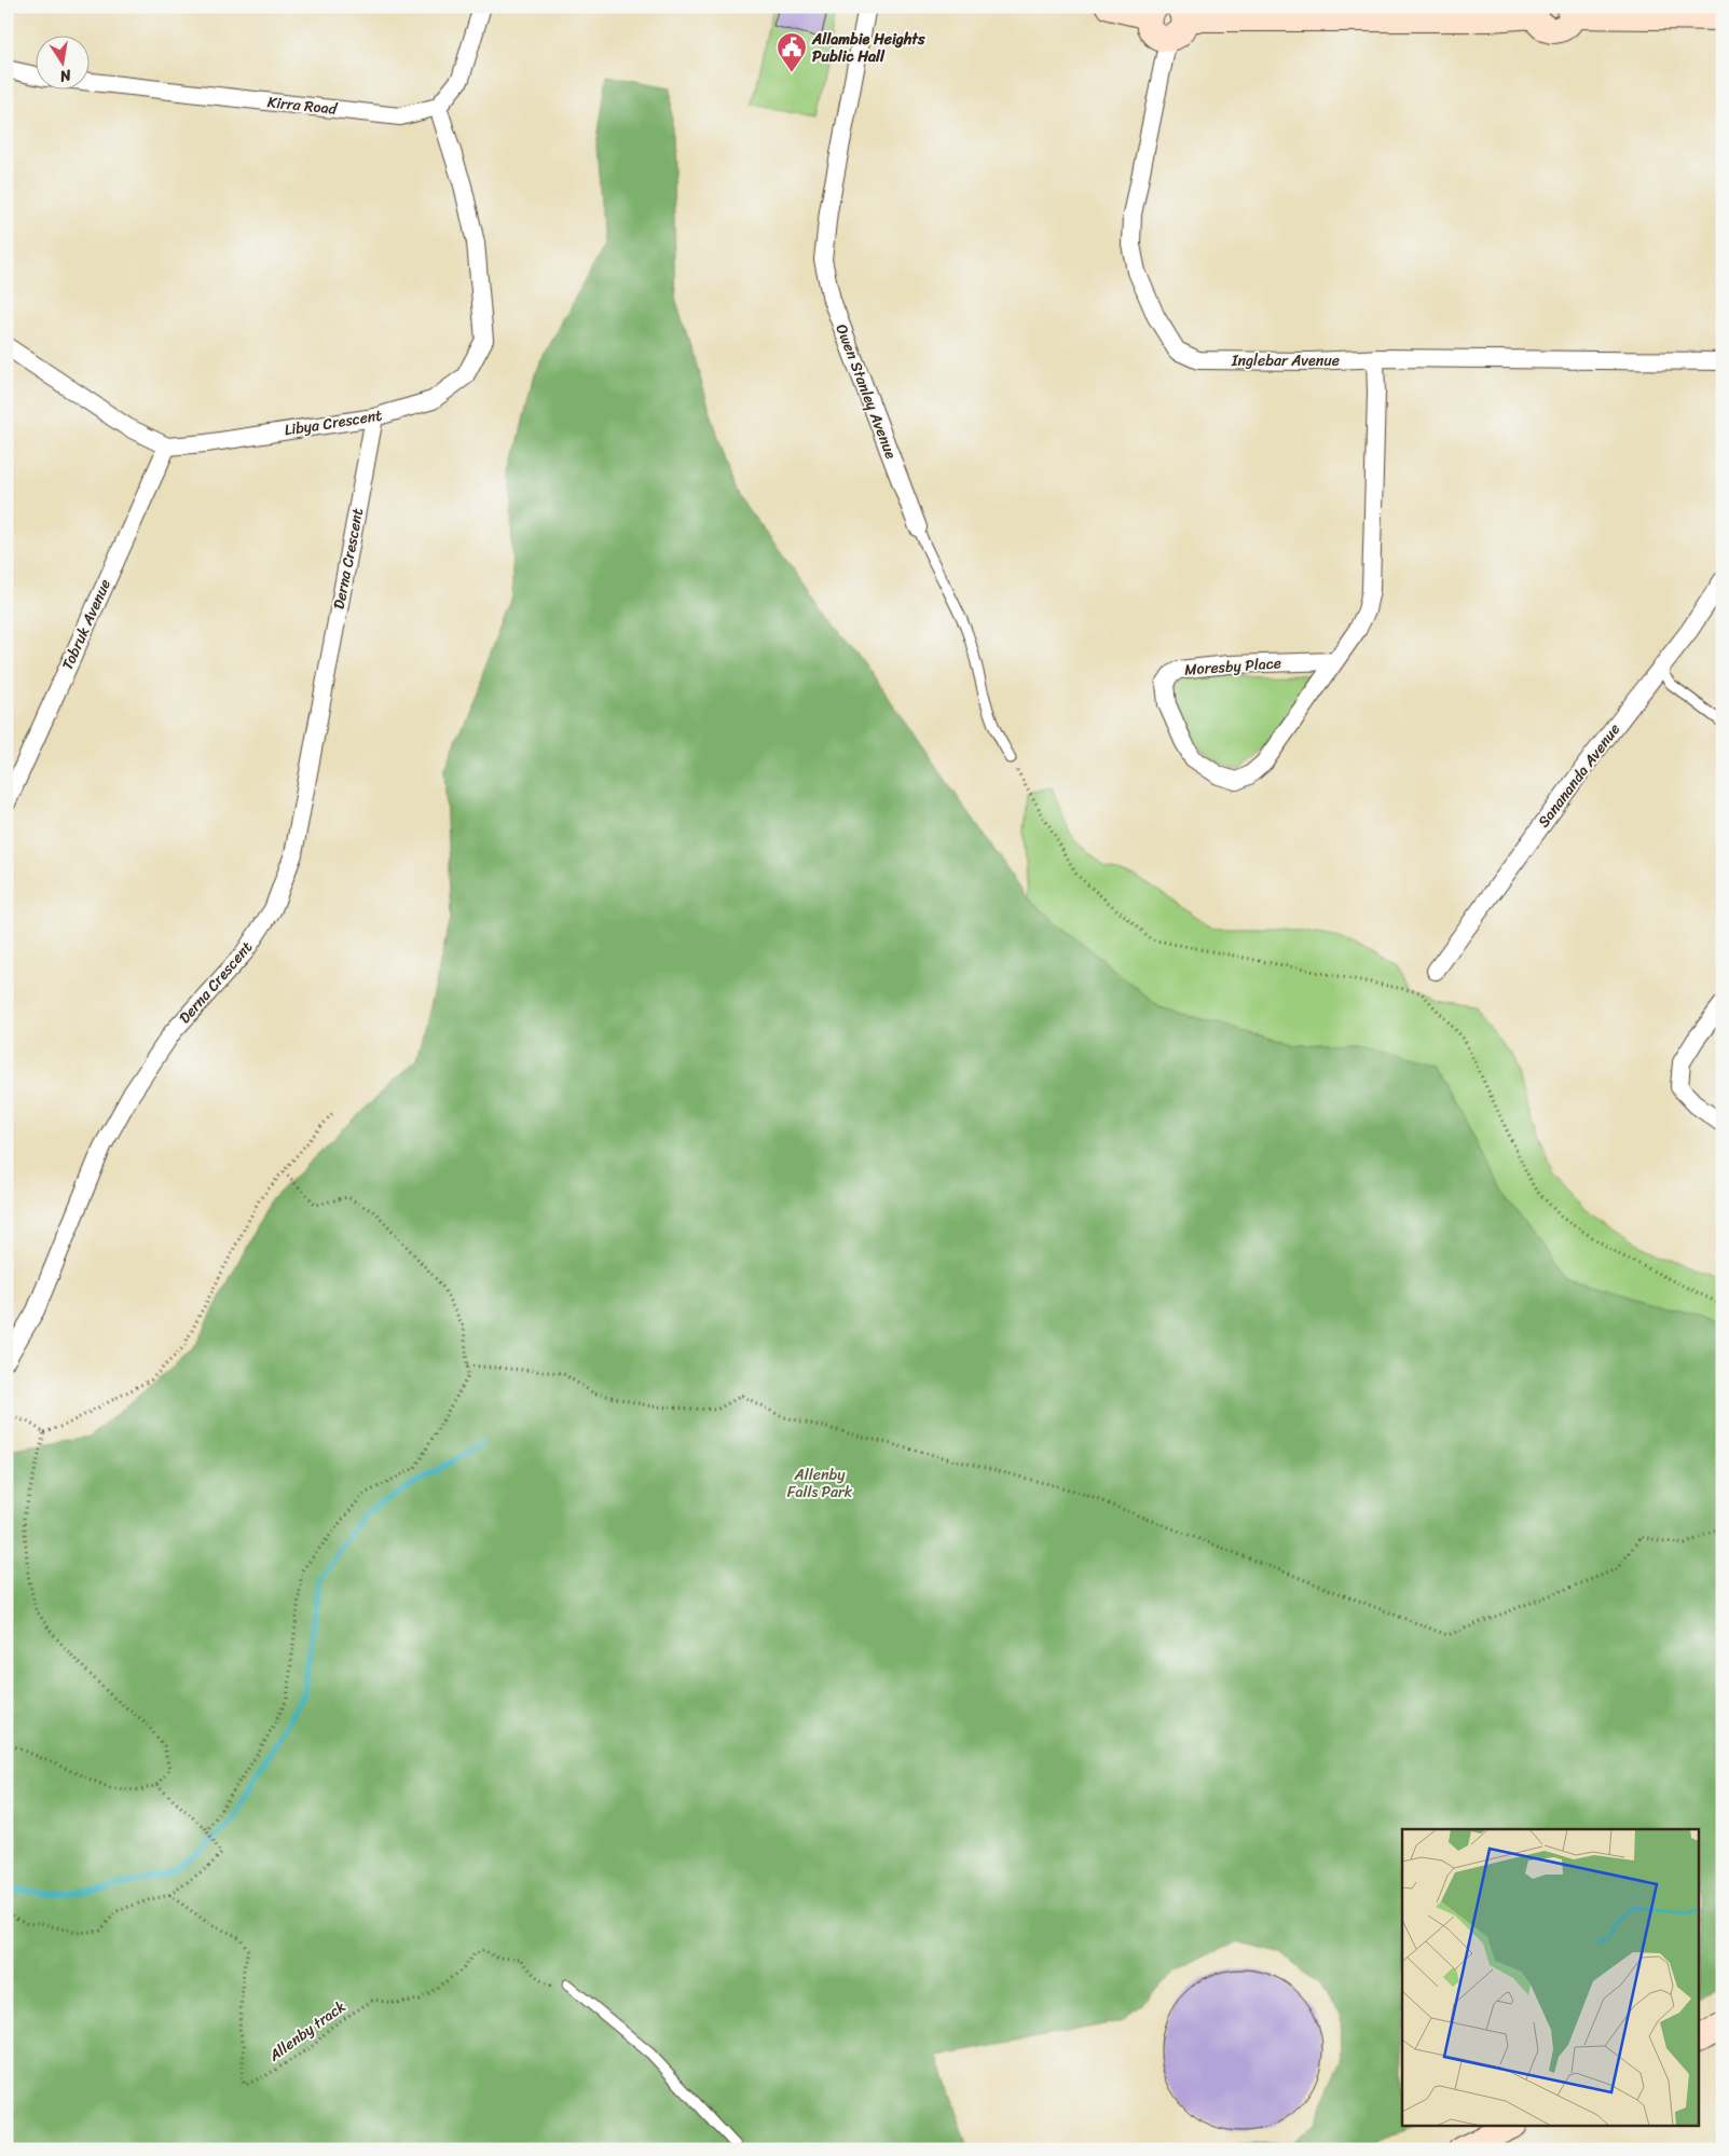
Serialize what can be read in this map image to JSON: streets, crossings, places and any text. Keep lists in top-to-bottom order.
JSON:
{
  "streets": {
    "street": [
      "Kirra Road",
      "Inglebar Avenue",
      "Owen Stanley Avenue",
      "Libya Crescent",
      "Derna Crescent",
      "Tobruk Avenue",
      "Moresby Place",
      "Sanananda Avenue"
    ],
    "path": ["Allenby track"]
  },
  "crossings": [
    ["Kirra Road", "Libya Crescent"],
    ["Inglebar Avenue", "Moresby Place"],
    ["Libya Crescent", "Derna Crescent"],
    ["Libya Crescent", "Tobruk Avenue"]
  ],
  "parks": ["Allenby Falls Park"],
  "places": {
    "public building": ["Allambie Heights Public Hall"]
  },
  "north": "bottom"
}
